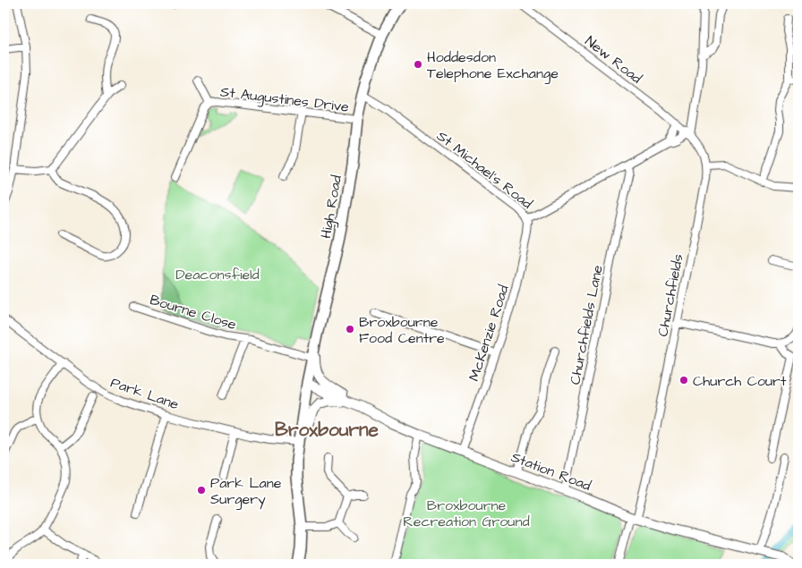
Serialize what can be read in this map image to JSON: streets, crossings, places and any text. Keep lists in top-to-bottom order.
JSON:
{
  "streets": {
    "main road": ["High Road", "Station Road"],
    "street": [
      "New Road",
      "St Augustines Drive",
      "St Michael's Road",
      "Churchfields",
      "Bourne Close",
      "Churchfields Lane",
      "McKenzie Road",
      "Park Lane"
    ]
  },
  "crossings": [
    ["New Road", "St Michael's Road"],
    ["New Road", "Churchfields"],
    ["St Augustines Drive", "High Road"],
    ["St Michael's Road", "High Road"],
    ["St Michael's Road", "Churchfields"],
    ["St Michael's Road", "Churchfields Lane"],
    ["St Michael's Road", "McKenzie Road"],
    ["High Road", "Bourne Close"],
    ["High Road", "Park Lane"],
    ["High Road", "Station Road"],
    ["Churchfields", "Station Road"],
    ["Churchfields Lane", "Station Road"],
    ["McKenzie Road", "Station Road"]
  ],
  "districts": ["Broxbourne"],
  "parks": ["Deaconsfield", "Broxbourne Recreation Ground"],
  "places": [
    "Hoddesdon Telephone Exchange",
    "Broxbourne Food Centre",
    "Church Court",
    "Park Lane Surgery"
  ]
}
